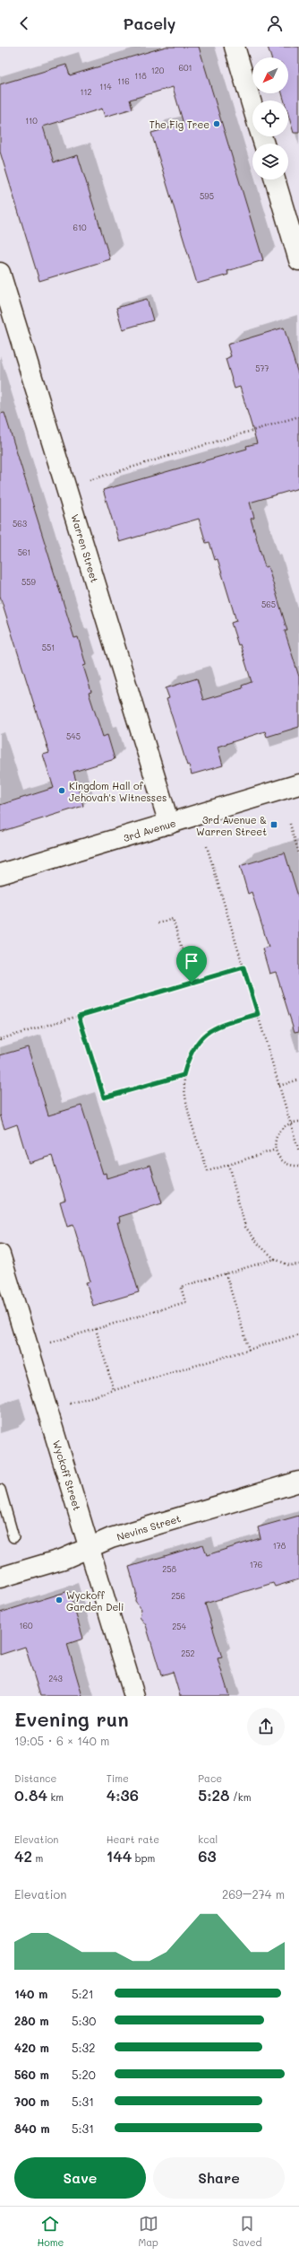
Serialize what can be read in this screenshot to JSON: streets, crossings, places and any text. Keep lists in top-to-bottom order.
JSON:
{
  "streets": {
    "street": [
      "Warren Street",
      "3rd Avenue",
      "Wyckoff Street",
      "Nevins Street"
    ]
  },
  "crossings": [
    ["Warren Street", "3rd Avenue"],
    ["Wyckoff Street", "Nevins Street"]
  ],
  "places": {
    "other": ["The Fig Tree", "Kingdom Hall of Jehovah's Witnesses", "Wyckoff Garden Deli"],
    "transit": ["3rd Avenue & Warren Street"]
  },
  "house_numbers": [
    "601",
    "120",
    "118",
    "116",
    "114",
    "112",
    "110",
    "595",
    "610",
    "577",
    "563",
    "561",
    "559",
    "565",
    "551",
    "545",
    "178",
    "176",
    "258",
    "256",
    "160",
    "254",
    "252",
    "243"
  ],
  "north": "bottom left",
  "page": {
    "header": "Pacely",
    "heading": ["Evening run", "19:05 · 6 × 140 m"],
    "stats": [
      ["Distance", "0.84 km"],
      ["Time", "4:36"],
      ["Pace", "5:28 /km"],
      ["Elevation", "42 m"],
      ["Heart rate", "144 bpm"],
      ["kcal", "63"]
    ],
    "chart": ["Elevation", "269–274 m"],
    "list": [
      {
        "name": "140 m",
        "note": "5:21"
      },
      {
        "name": "280 m",
        "note": "5:30"
      },
      {
        "name": "420 m",
        "note": "5:32"
      },
      {
        "name": "560 m",
        "note": "5:20"
      },
      {
        "name": "700 m",
        "note": "5:31"
      },
      {
        "name": "840 m",
        "note": "5:31"
      }
    ],
    "buttons": ["Save", "Share"],
    "tabs": ["Home", "Map", "Saved"]
  }
}
